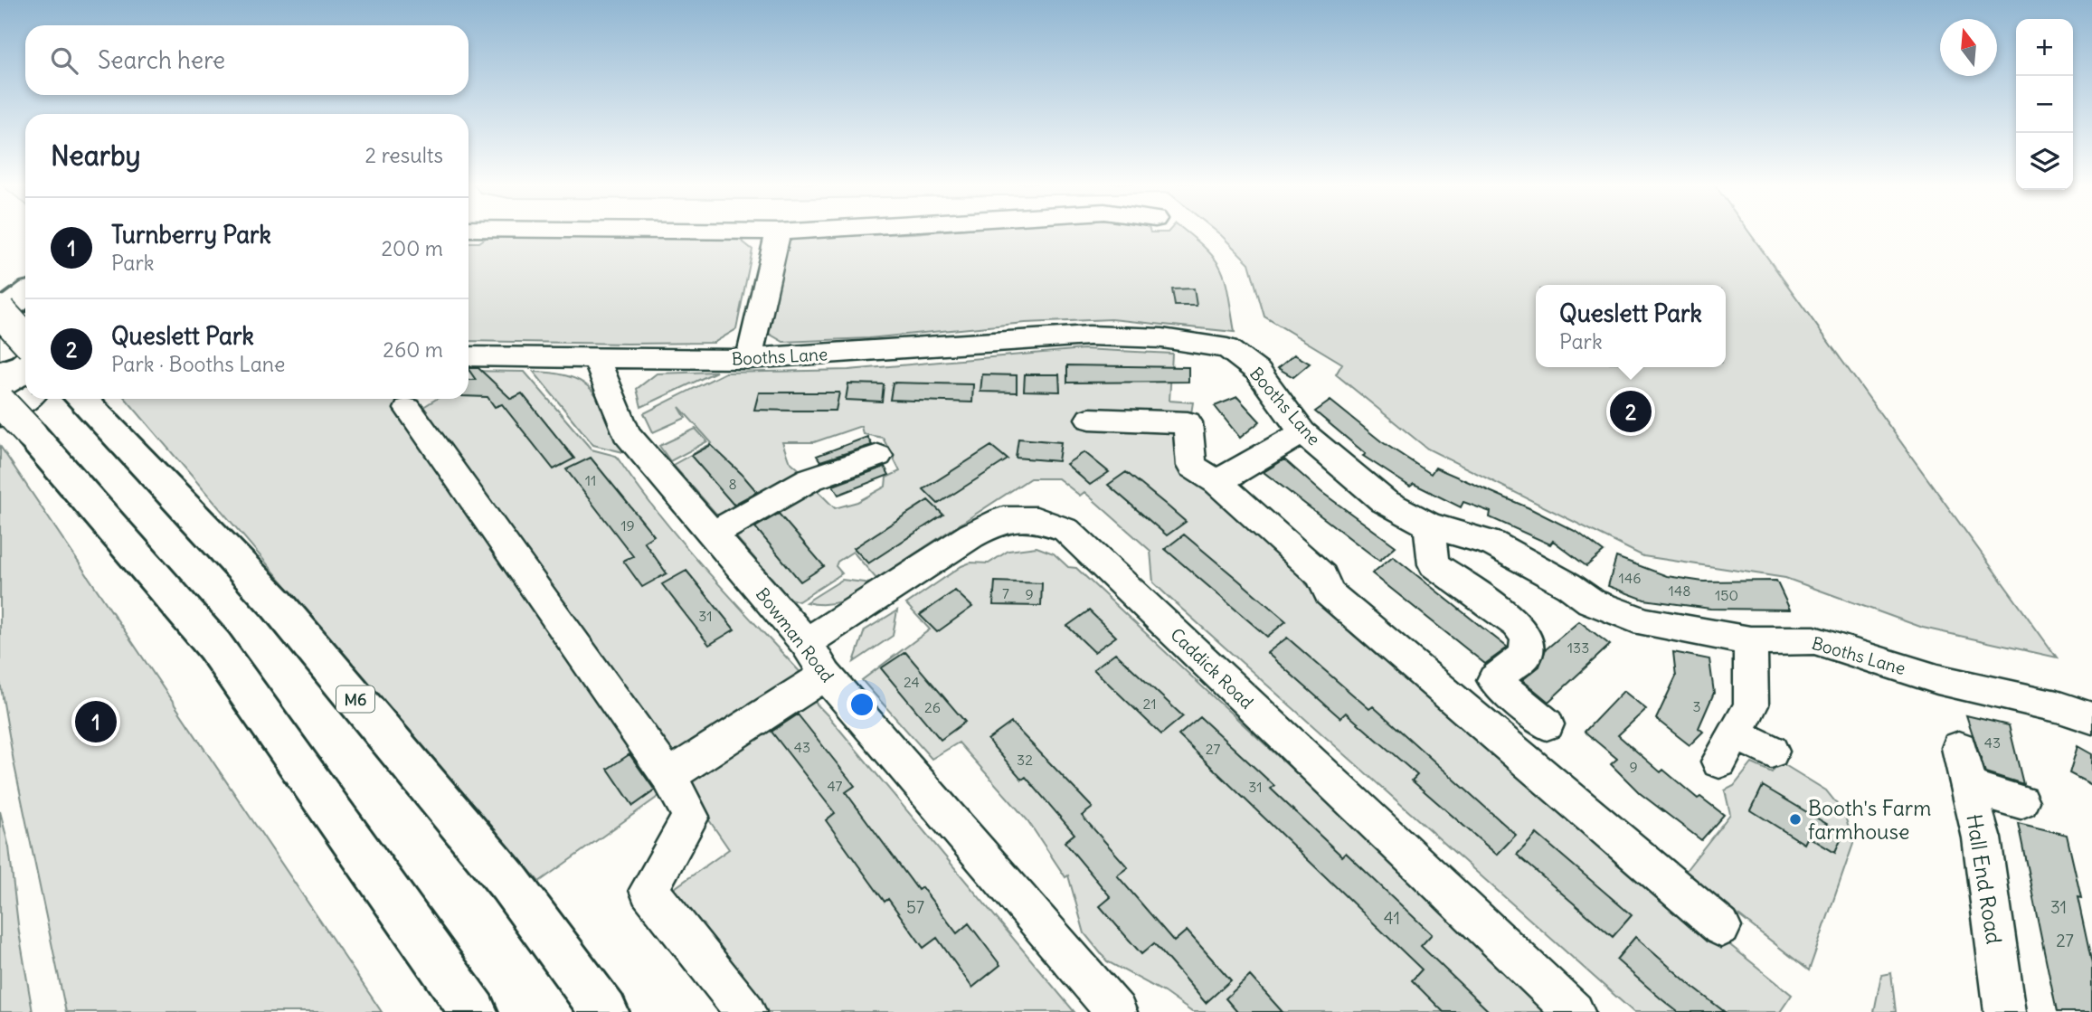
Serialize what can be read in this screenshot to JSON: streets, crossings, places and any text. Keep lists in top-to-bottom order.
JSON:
{
  "streets": {
    "highway": ["M6"],
    "street": [
      "Booths Lane",
      "Bowman Road",
      "Caddick Road",
      "Hall End Road"
    ]
  },
  "crossings": [
    ["Booths Lane", "Bowman Road"],
    ["Bowman Road", "Caddick Road"]
  ],
  "places": ["Booth's Farm farmhouse"],
  "house_numbers": [
    "11",
    "8",
    "19",
    "146",
    "148",
    "7",
    "9",
    "150",
    "31",
    "133",
    "24",
    "21",
    "3",
    "26",
    "43",
    "43",
    "27",
    "32",
    "9",
    "47",
    "31",
    "57",
    "31",
    "41",
    "27"
  ],
  "north": "top",
  "page": {
    "map_buttons": ["+", "−"],
    "search": "Search here",
    "heading": ["Nearby", "2 results"],
    "list": [
      {
        "mark": "1",
        "name": "Turnberry Park",
        "note": "Park",
        "value": "200 m"
      },
      {
        "mark": "2",
        "name": "Queslett Park",
        "note": "Park · Booths Lane",
        "value": "260 m"
      }
    ],
    "popup": ["Queslett Park", "Park"],
    "pins": ["2", "1"]
  }
}
